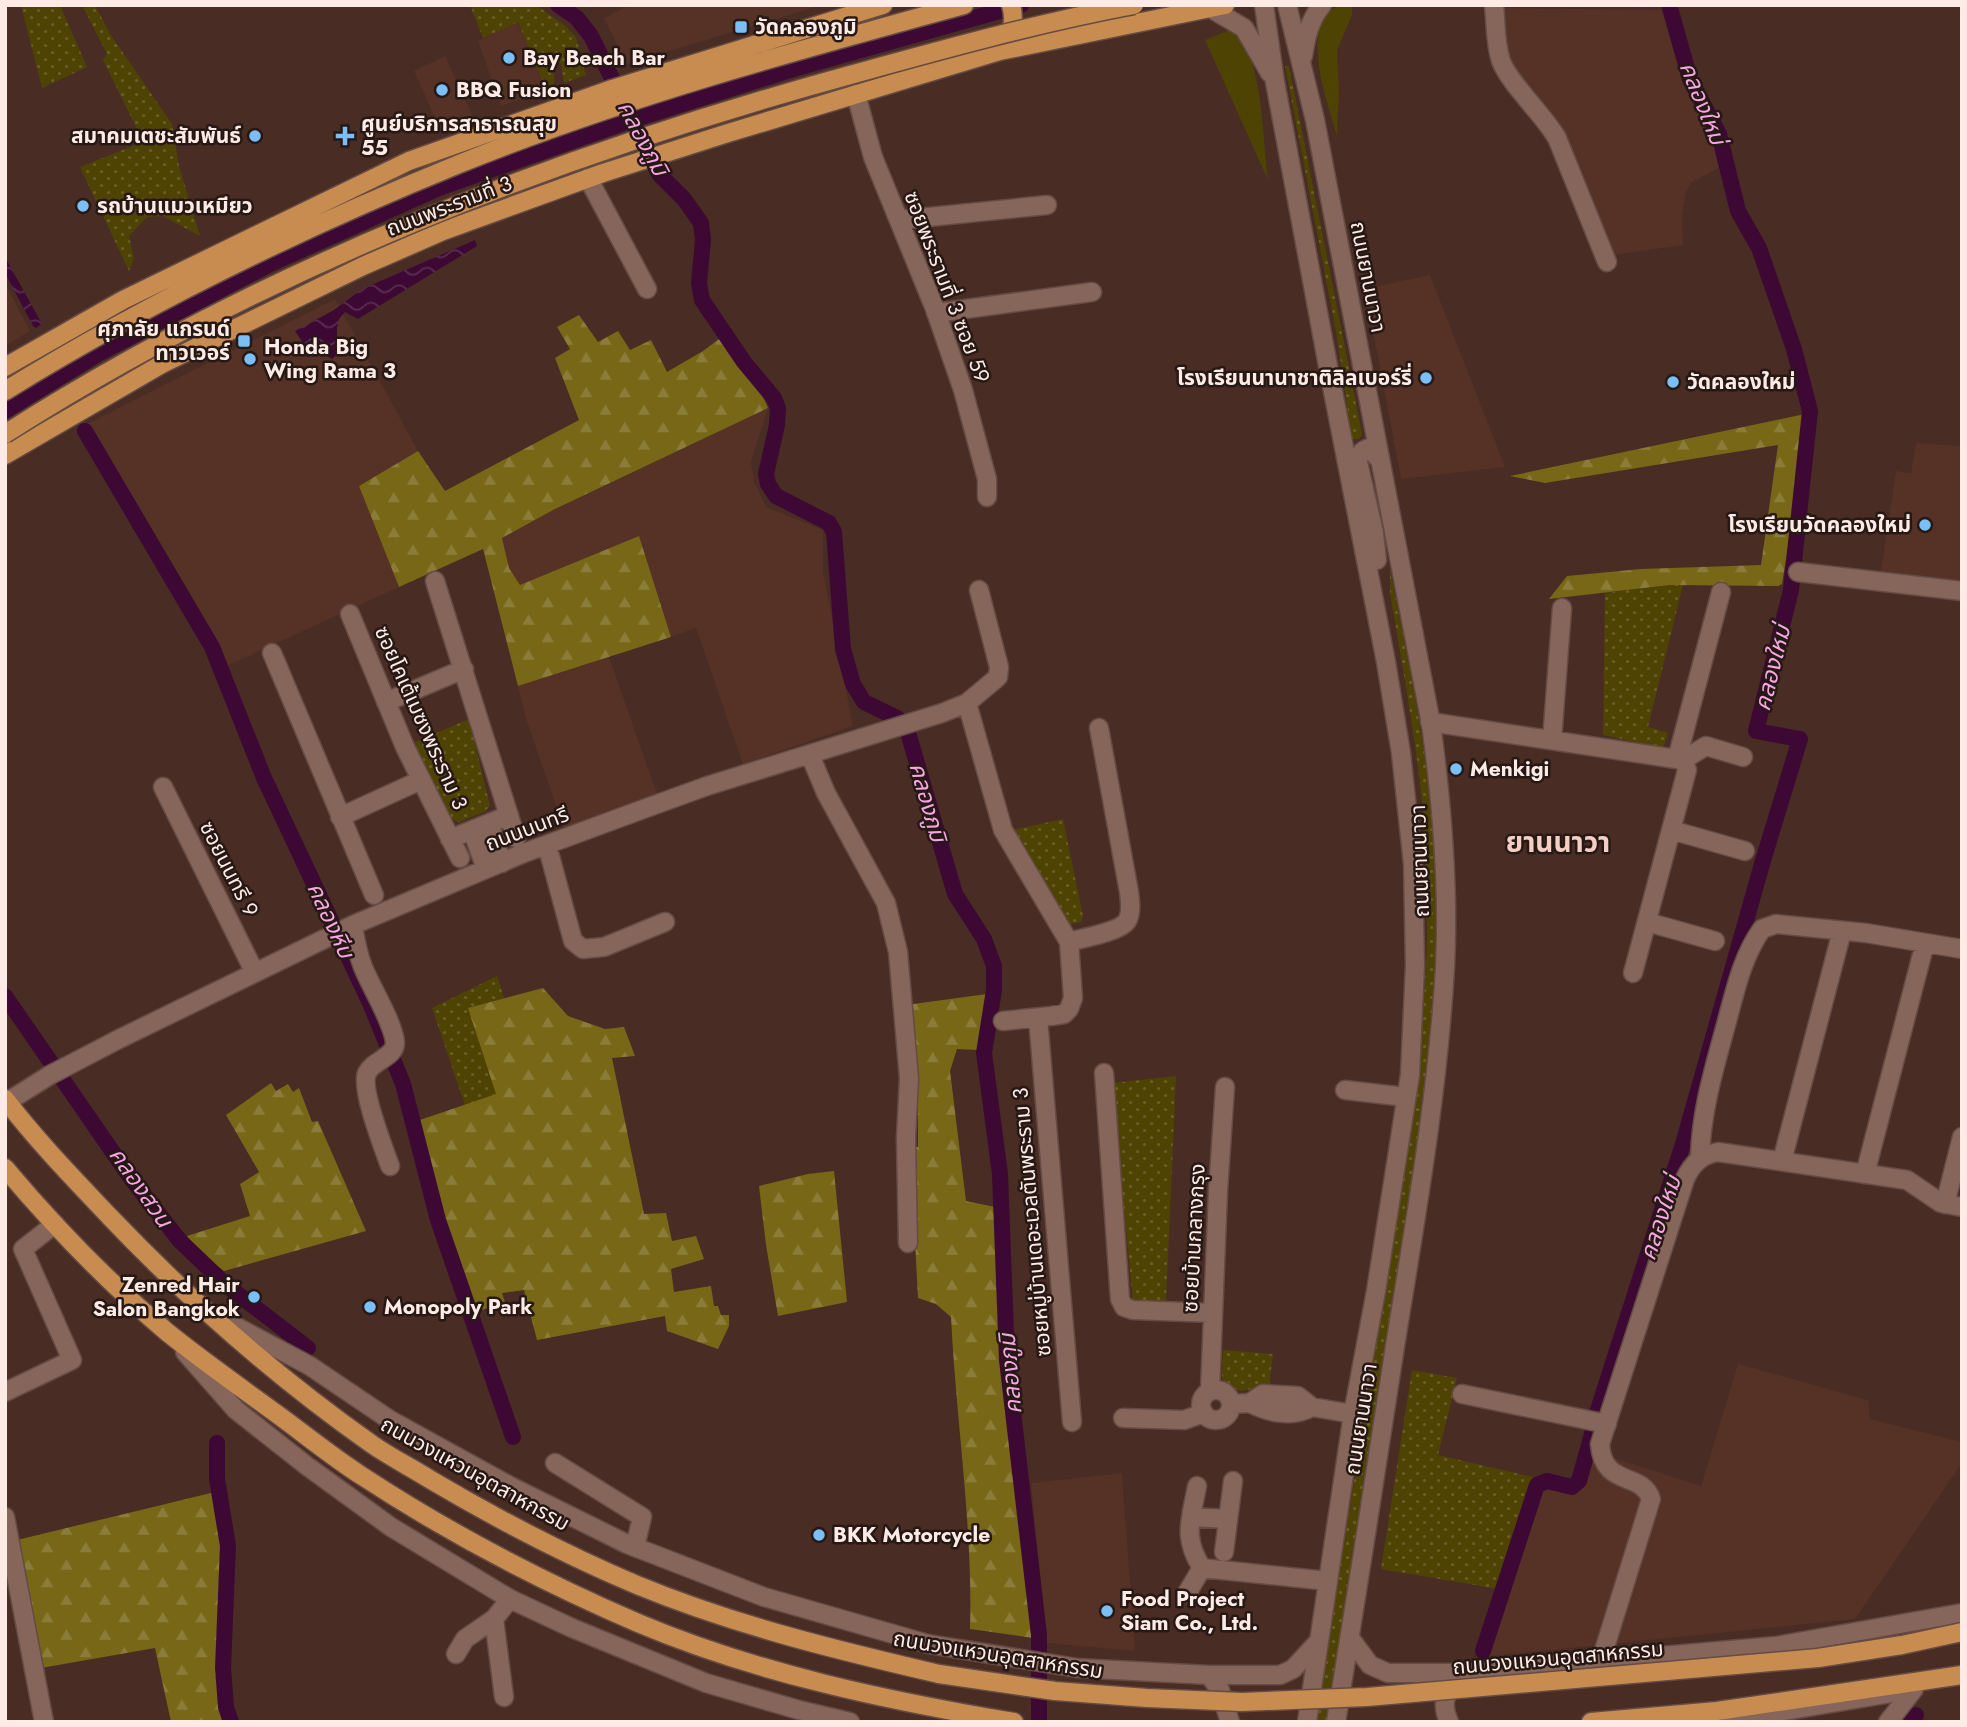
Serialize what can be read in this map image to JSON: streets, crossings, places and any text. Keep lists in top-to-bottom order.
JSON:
{
  "streets": {
    "main road": ["ถนนพระรามที่ 3", "ถนนวงแหวนอุตสาหกรรม"],
    "street": [
      "ถนนยานนาวา",
      "ซอยพระรามที่ 3 ซอย 59",
      "ซอยโคเต้เมซงพระราม 3",
      "ถนนนนทรี",
      "ซอยนนทรี 9",
      "ซอยหมู่บ้านเดอะเวลตันพระราม 3",
      "ซอยบ้านกลางกรุง"
    ]
  },
  "crossings": [
    ["ถนนพระรามที่ 3", "ซอยพระรามที่ 3 ซอย 59"],
    ["ถนนยานนาวา", "ถนนวงแหวนอุตสาหกรรม"],
    ["ซอยโคเต้เมซงพระราม 3", "ถนนนนทรี"],
    ["ถนนนนทรี", "ซอยนนทรี 9"],
    ["ถนนนนทรี", "ถนนวงแหวนอุตสาหกรรม"]
  ],
  "districts": ["ยานนาวา"],
  "water": [
    "คลองใหม่",
    "คลองภูมิ",
    "คลองหีบ",
    "คลองสวน"
  ],
  "places": {
    "transit": ["วัดคลองภูมิ", "ศุภาลัย แกรนด์ ทาวเวอร์"],
    "other": [
      "Bay Beach Bar",
      "BBQ Fusion",
      "สมาคมเตชะสัมพันธ์",
      "รถบ้านแมวเหมียว",
      "Honda Big Wing Rama 3",
      "โรงเรียนนานาชาติลิลเบอร์รี่",
      "วัดคลองใหม่",
      "โรงเรียนวัดคลองใหม่",
      "Menkigi",
      "Zenred Hair Salon Bangkok",
      "Monopoly Park",
      "BKK Motorcycle",
      "Food Project Siam Co., Ltd."
    ],
    "health": ["ศูนย์บริการสาธารณสุข 55"]
  }
}
